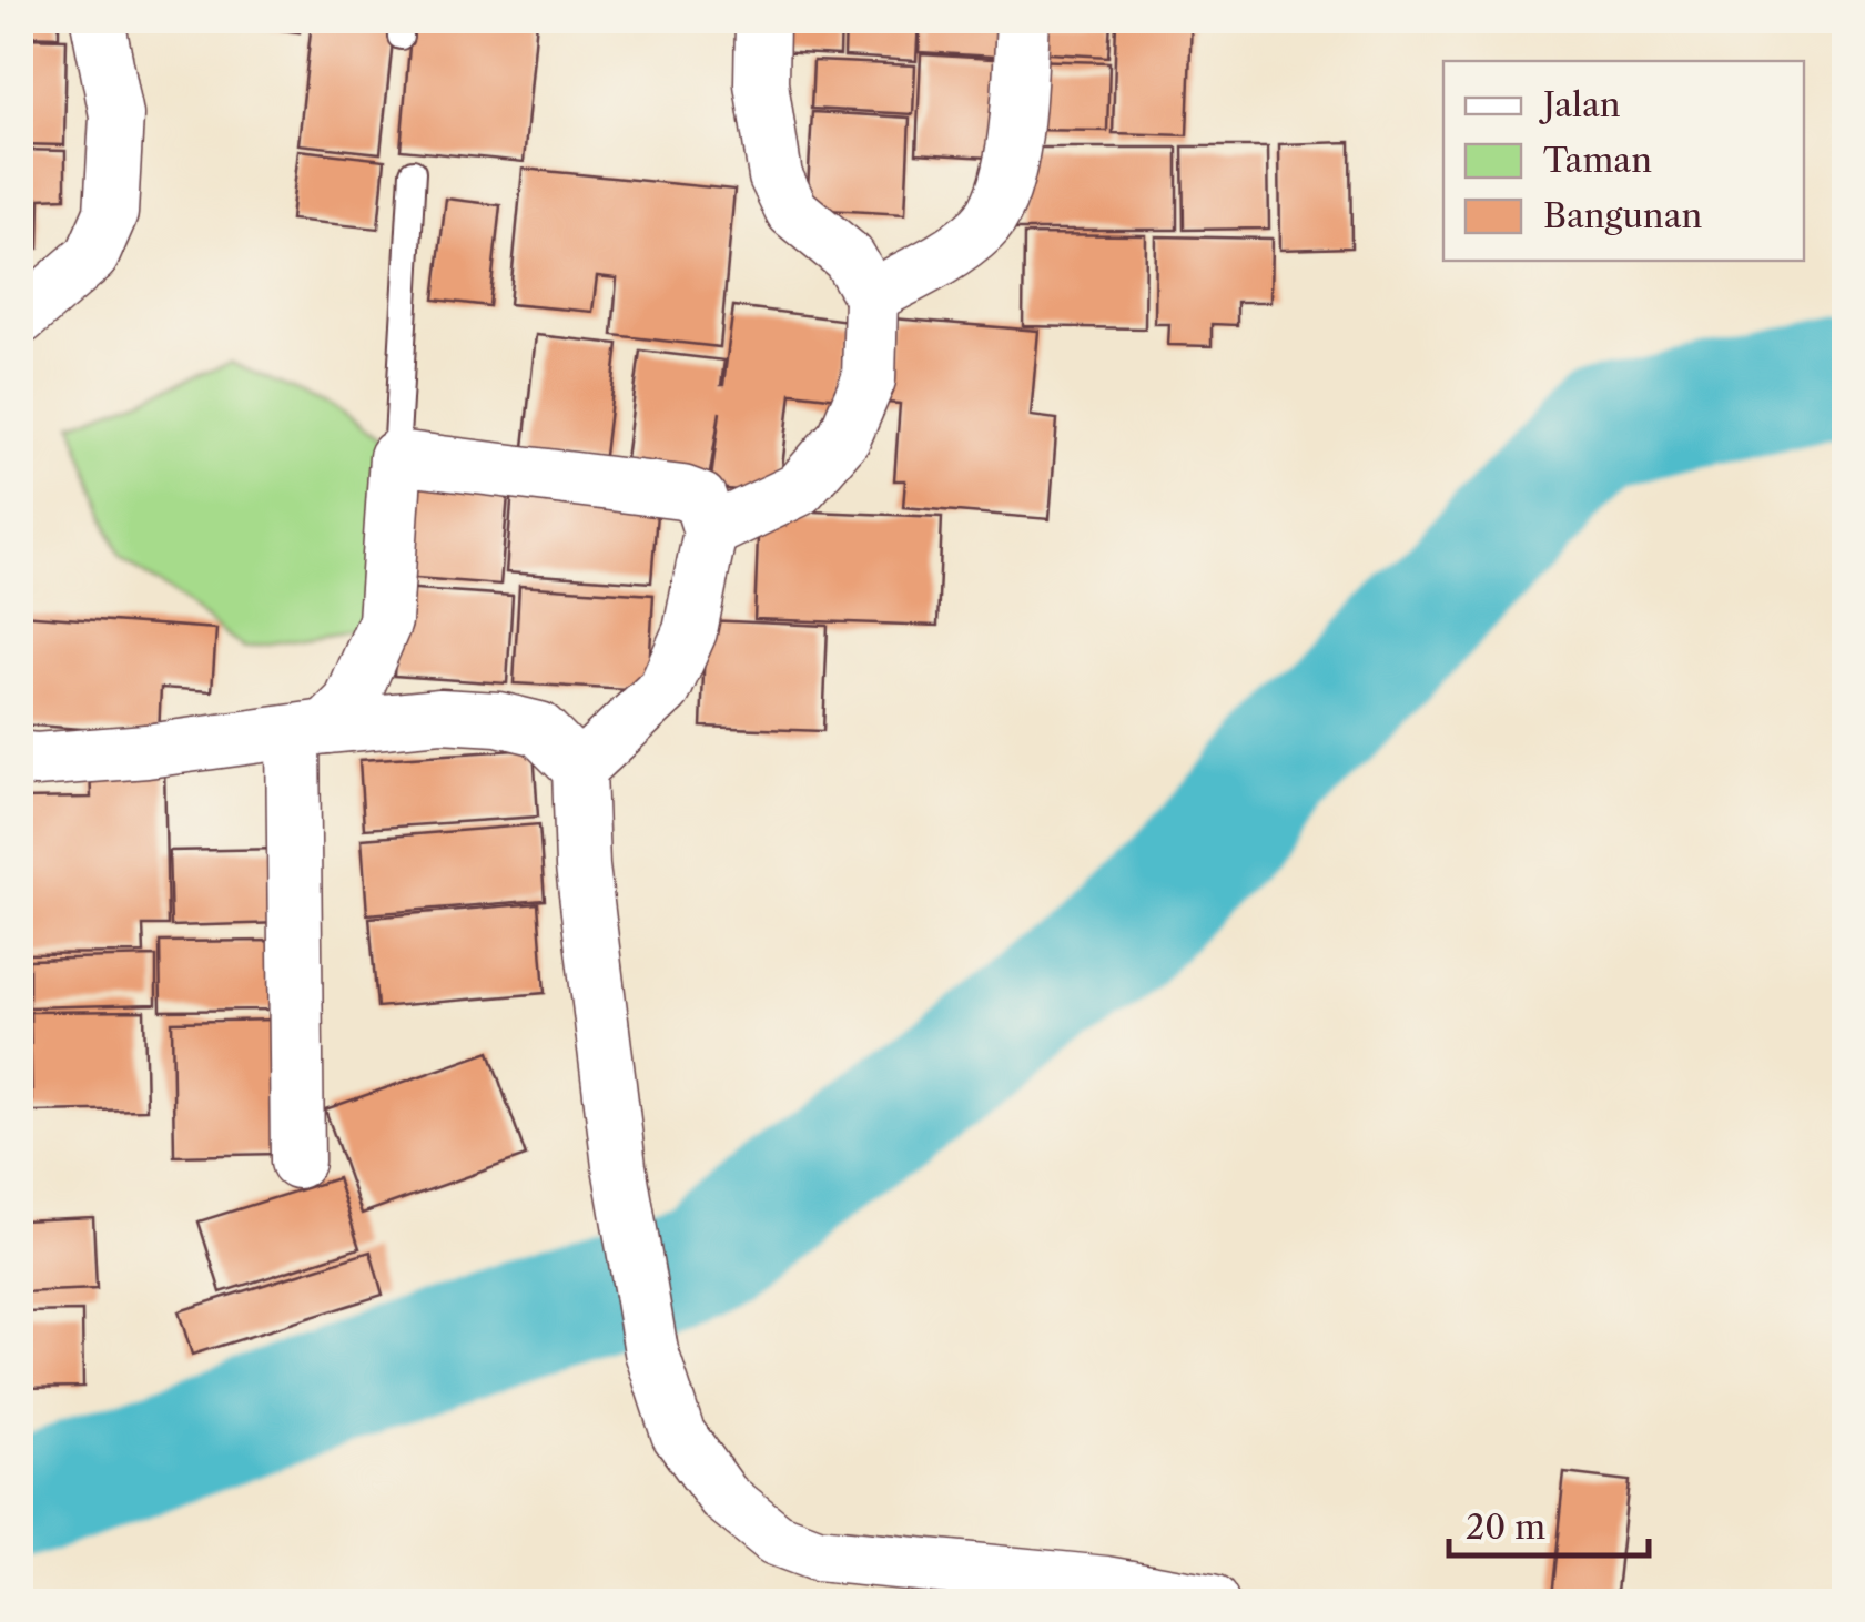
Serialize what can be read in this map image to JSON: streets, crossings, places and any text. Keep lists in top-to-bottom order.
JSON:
{
  "legend": ["Jalan", "Taman", "Bangunan"],
  "scale_bar": "20 m"
}
